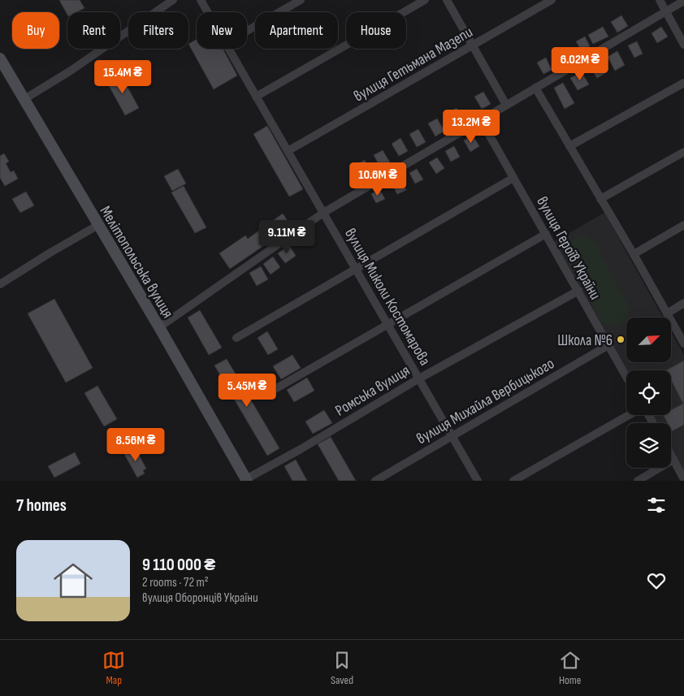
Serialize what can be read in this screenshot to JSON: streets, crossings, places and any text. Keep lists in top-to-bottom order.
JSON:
{
  "streets": {
    "main road": ["Мелітопольська вулиця"],
    "street": [
      "вулиця Гетьмана Мазепи",
      "вулиця Героїв України",
      "вулиця Миколи Костомарова",
      "Ромська вулиця",
      "вулиця Михайла Вербицького"
    ]
  },
  "crossings": [
    ["вулиця Гетьмана Мазепи", "вулиця Миколи Костомарова"],
    ["вулиця Героїв України", "Ромська вулиця"],
    ["вулиця Героїв України", "вулиця Михайла Вербицького"],
    ["Мелітопольська вулиця", "Ромська вулиця"],
    ["вулиця Миколи Костомарова", "Ромська вулиця"],
    ["вулиця Миколи Костомарова", "вулиця Михайла Вербицького"]
  ],
  "places": ["Школа №6"],
  "north": "top right",
  "page": {
    "chip": [
      "Buy",
      "Rent",
      "Filters",
      "New",
      "Apartment",
      "House"
    ],
    "price": [
      "6.02M ₴",
      "15.4M ₴",
      "13.2M ₴",
      "10.6M ₴",
      "9.11M ₴",
      "5.45M ₴",
      "8.56M ₴"
    ],
    "heading": "7 homes",
    "list": [
      {
        "name": "9 110 000 ₴",
        "note": "2 rooms · 72 m² · вулиця Оборонців України"
      }
    ],
    "tabs": ["Map", "Saved", "Home"]
  }
}
